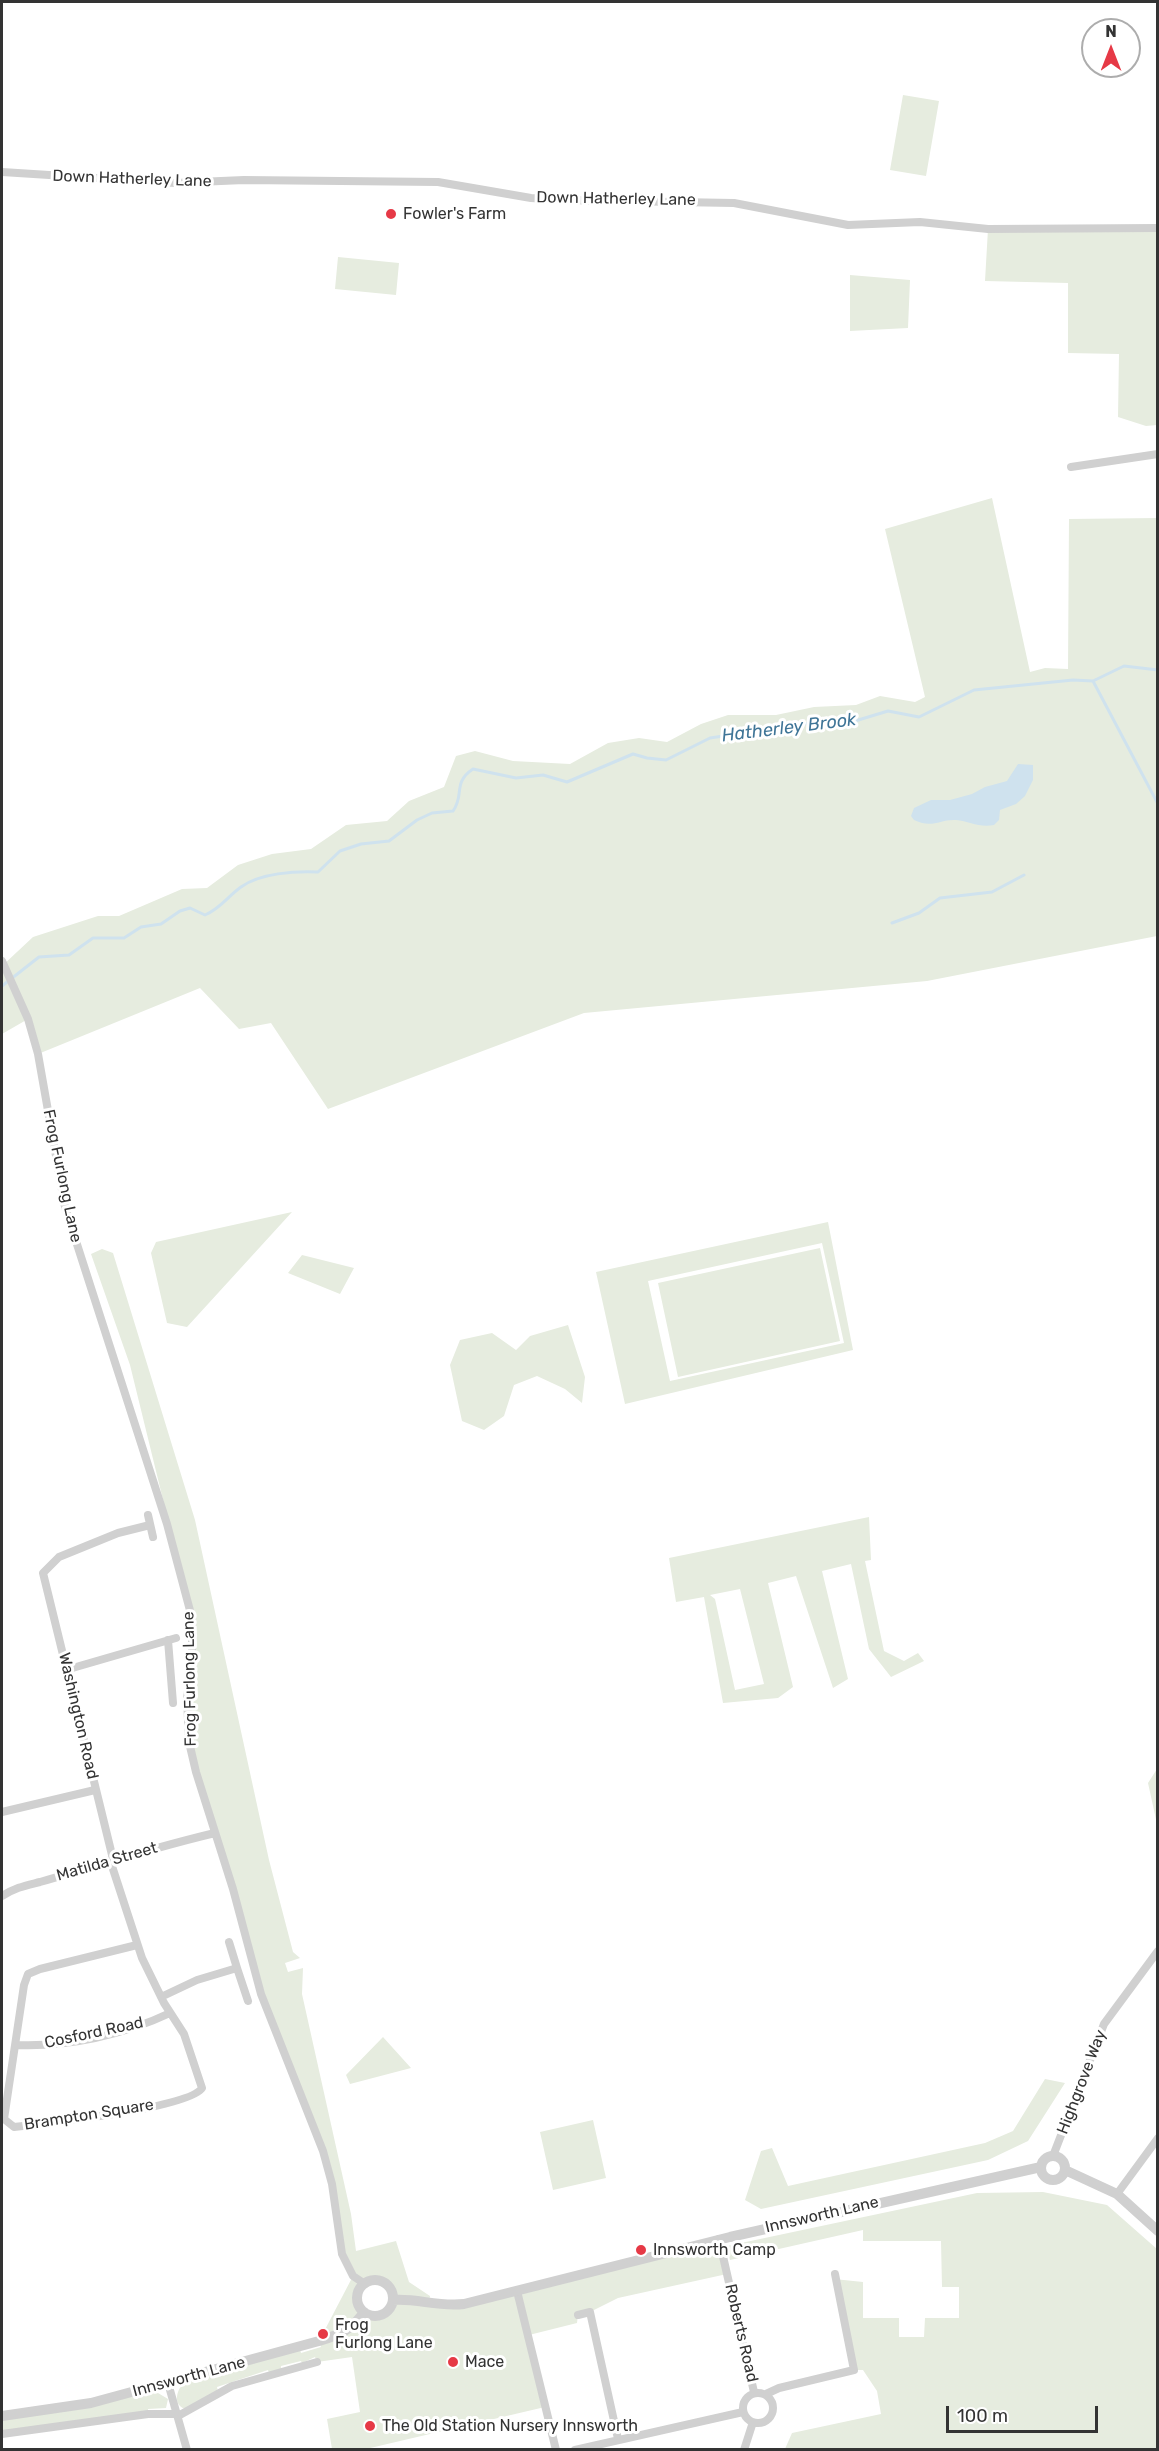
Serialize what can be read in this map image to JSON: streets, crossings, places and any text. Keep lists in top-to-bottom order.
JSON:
{
  "streets": {
    "street": [
      "Down Hatherley Lane",
      "Frog Furlong Lane",
      "Washington Road",
      "Matilda Street",
      "Cosford Road",
      "Highgrove Way",
      "Brampton Square",
      "Innsworth Lane",
      "Roberts Road"
    ]
  },
  "crossings": [
    ["Frog Furlong Lane", "Matilda Street"],
    ["Frog Furlong Lane", "Innsworth Lane"],
    ["Washington Road", "Matilda Street"],
    ["Washington Road", "Brampton Square"],
    ["Matilda Street", "Brampton Square"],
    ["Cosford Road", "Brampton Square"],
    ["Highgrove Way", "Innsworth Lane"],
    ["Innsworth Lane", "Roberts Road"]
  ],
  "water": ["Hatherley Brook"],
  "places": [
    "Fowler's Farm",
    "Innsworth Camp",
    "Frog Furlong Lane",
    "Mace",
    "The Old Station Nursery Innsworth"
  ],
  "scale_bar": "100 m",
  "north": "top"
}
